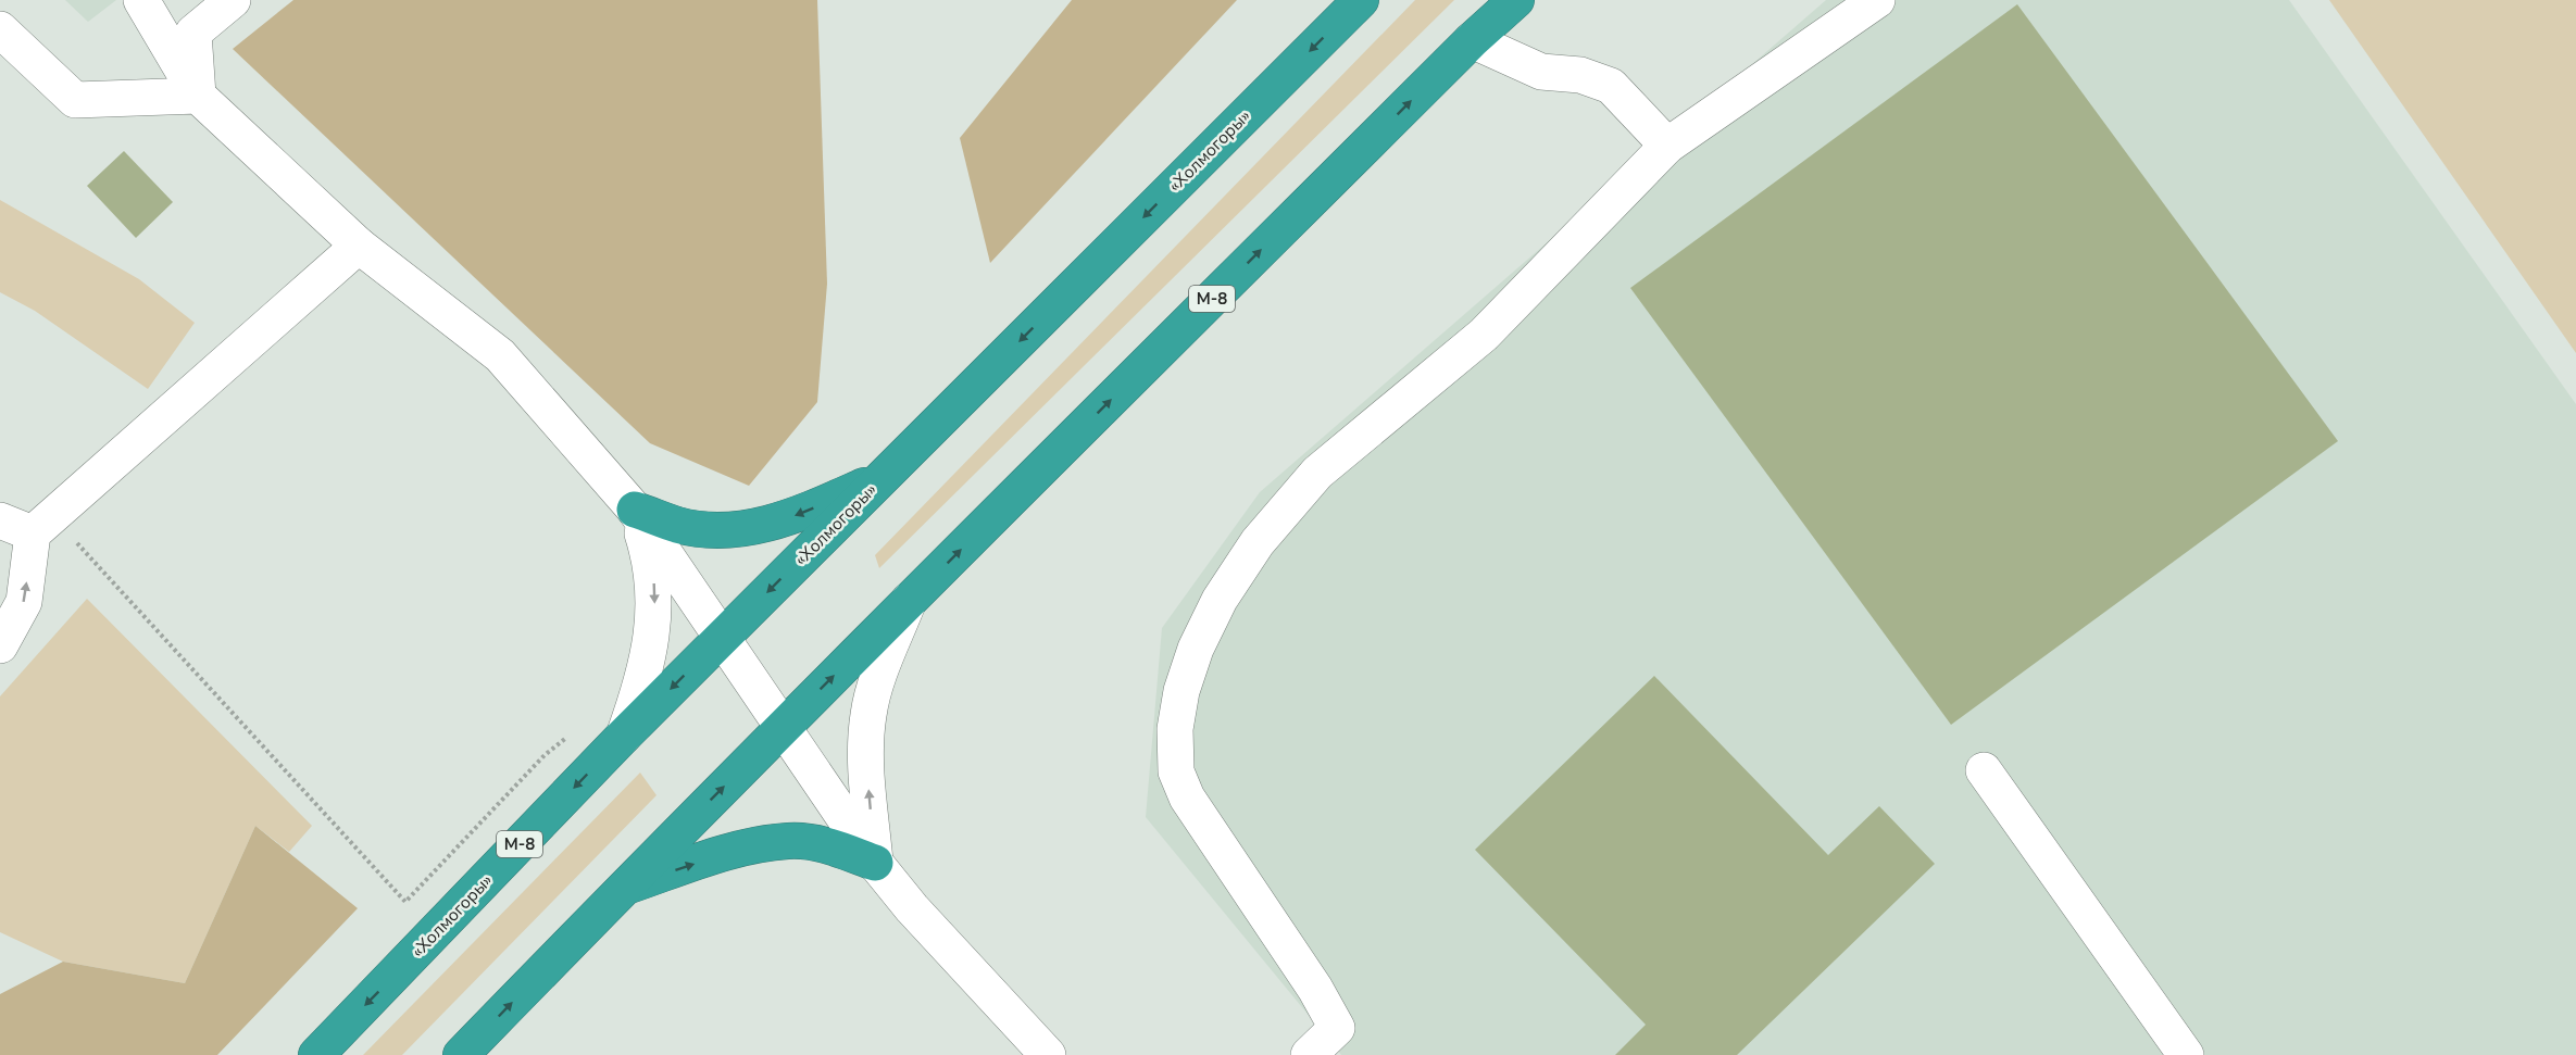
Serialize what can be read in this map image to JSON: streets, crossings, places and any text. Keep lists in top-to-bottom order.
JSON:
{
  "streets": {
    "highway": ["«Холмогоры»", "М-8"]
  }
}
